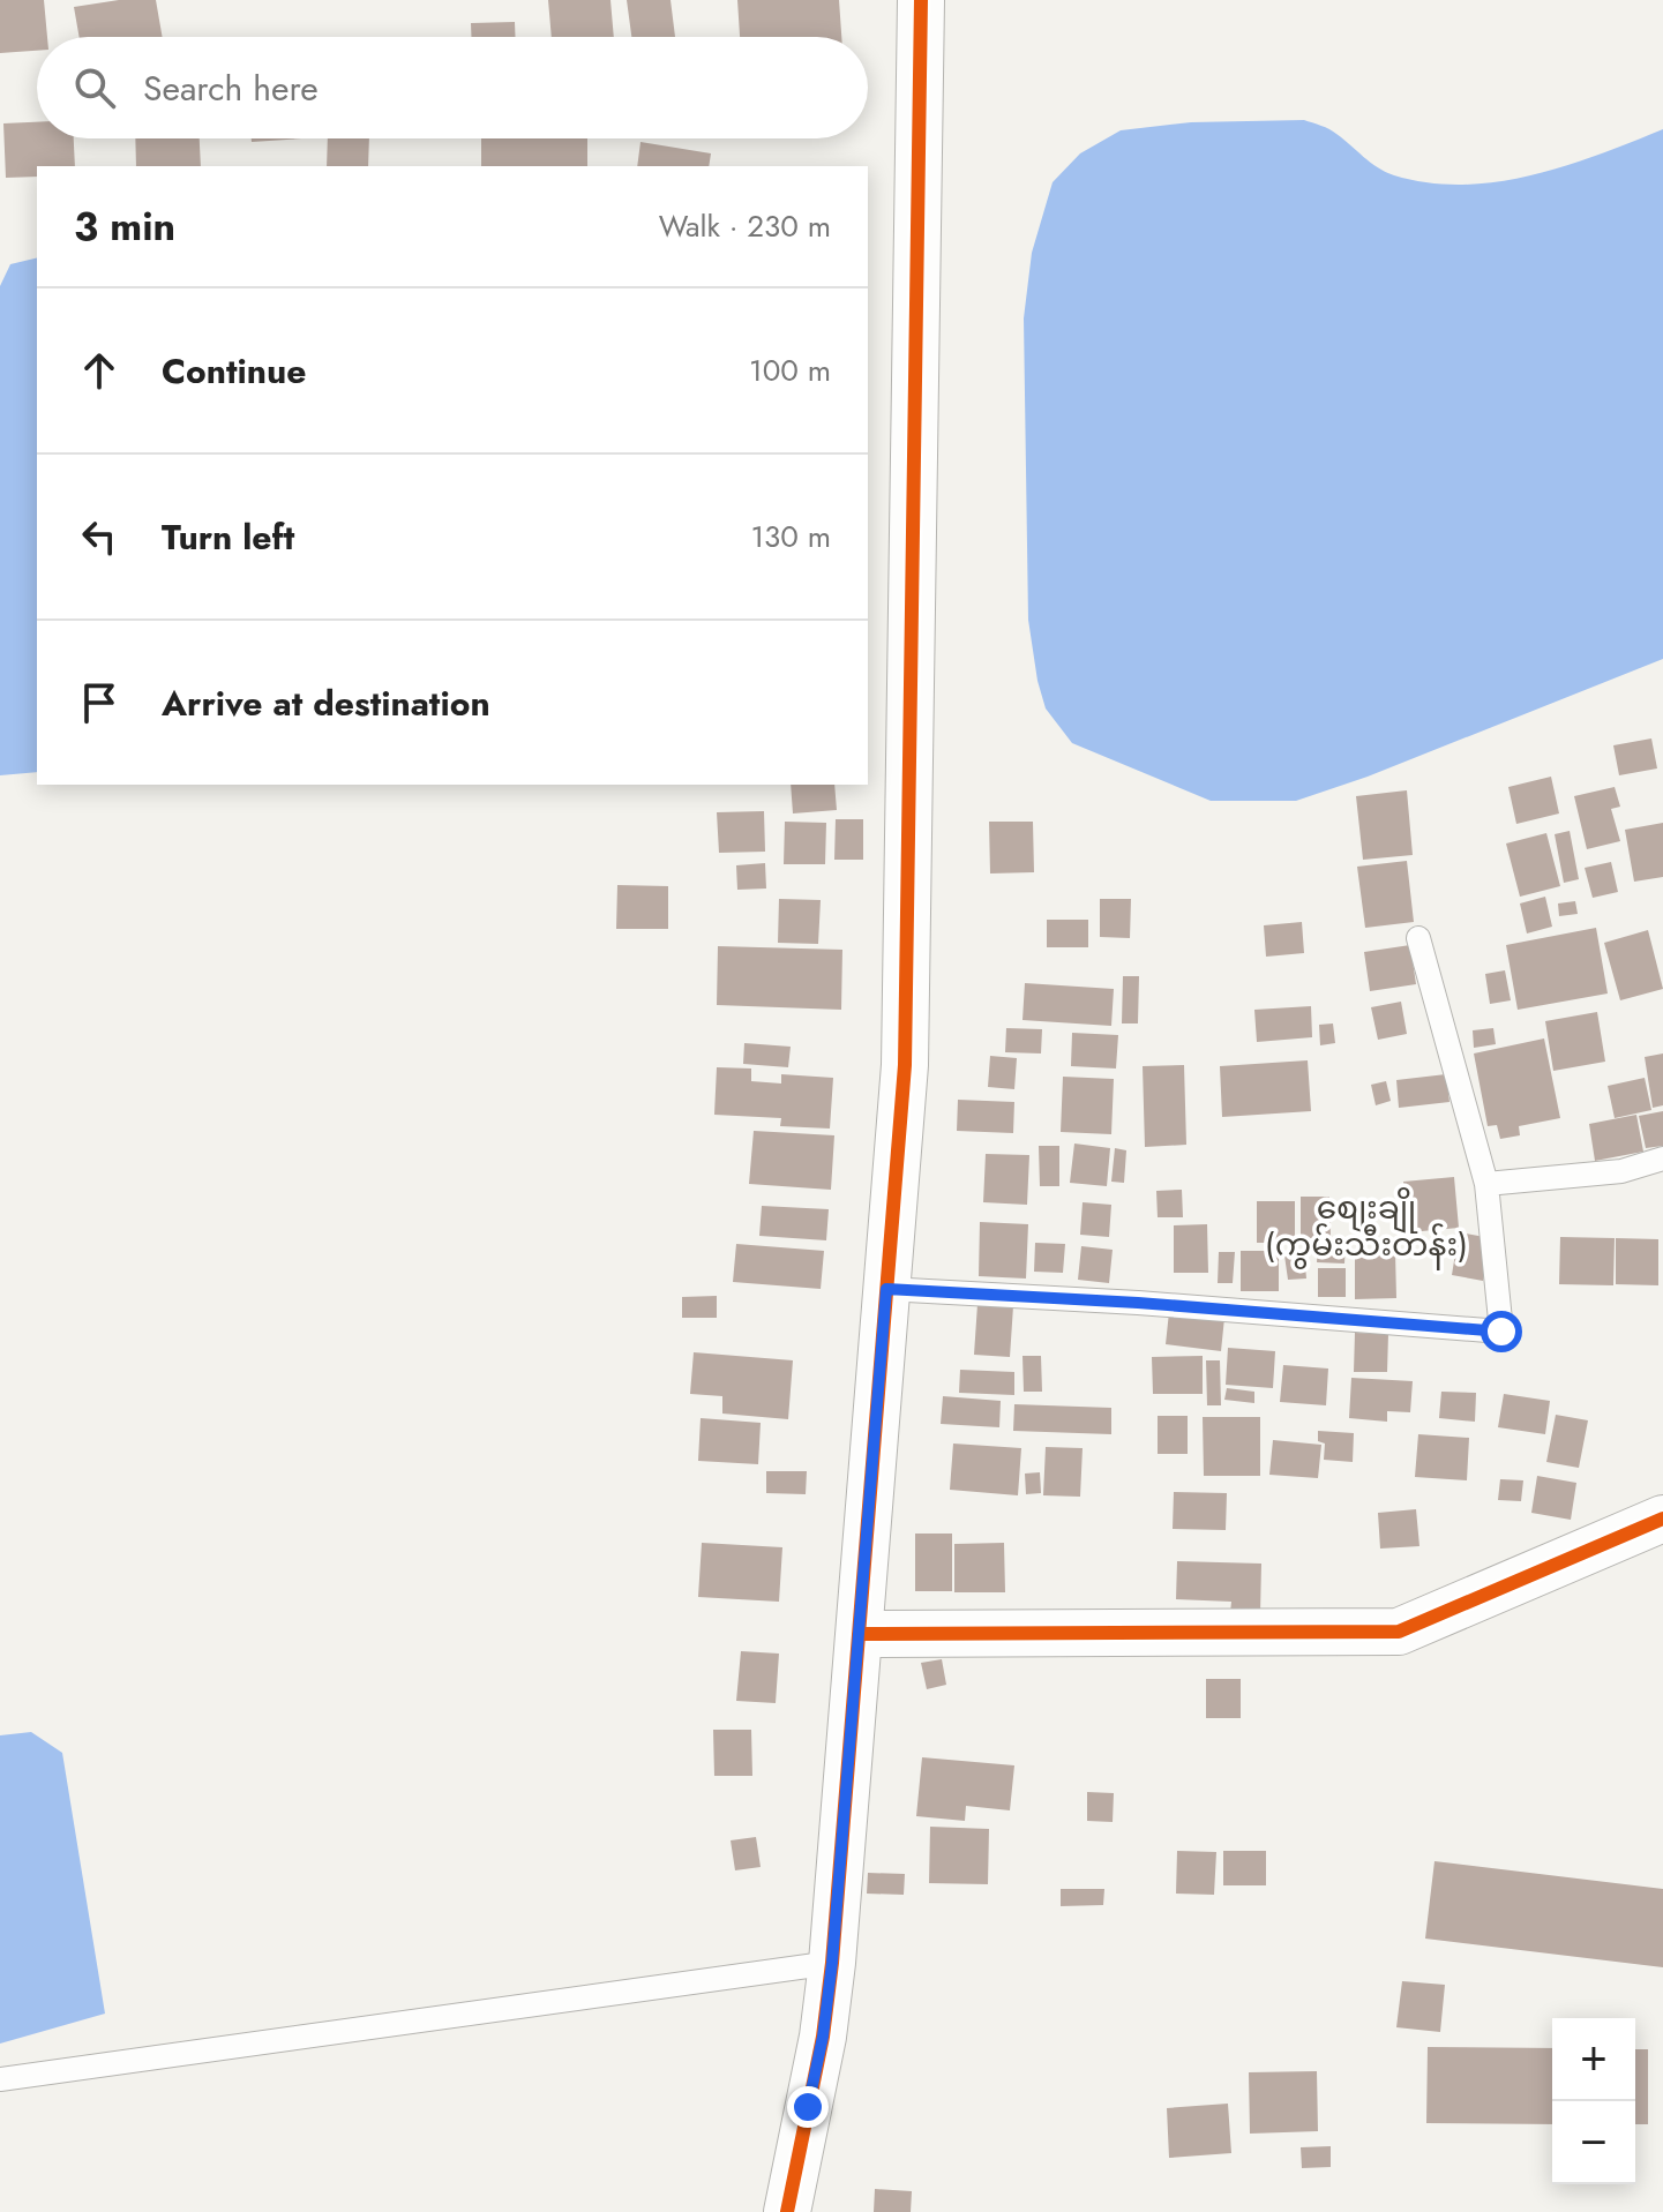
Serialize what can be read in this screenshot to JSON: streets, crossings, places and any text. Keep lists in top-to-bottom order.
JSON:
{
  "districts": ["စျေးချို (ကွမ်းသီးတန်း)"],
  "page": {
    "search": "Search here",
    "heading": ["3 min", "Walk · 230 m"],
    "list": [
      ["Continue", "100 m"],
      ["Turn left", "130 m"],
      "Arrive at destination"
    ],
    "map_buttons": ["+", "−"]
  }
}
